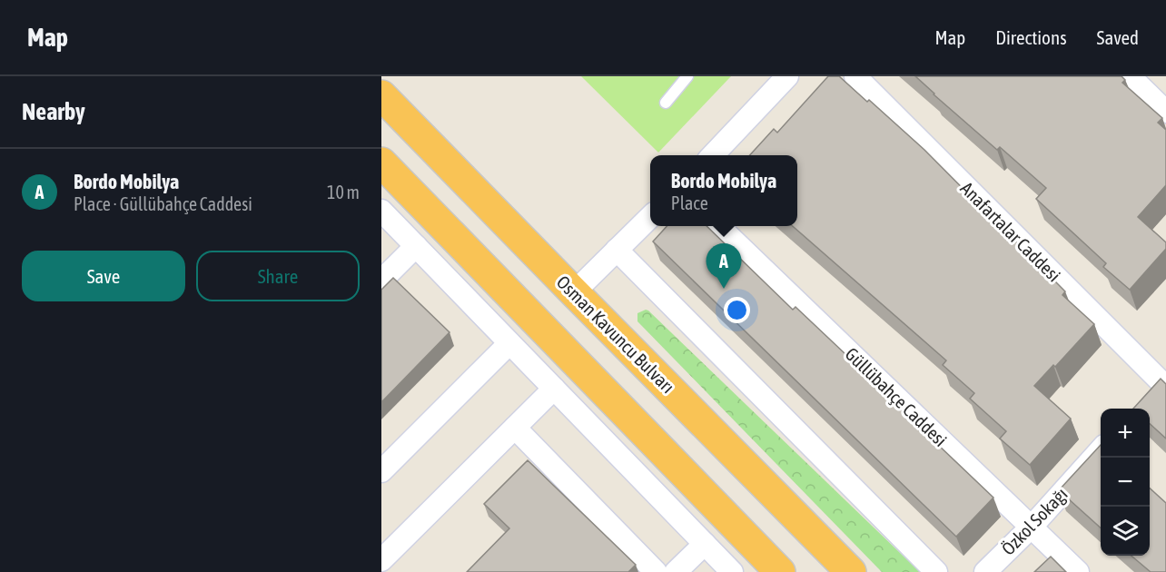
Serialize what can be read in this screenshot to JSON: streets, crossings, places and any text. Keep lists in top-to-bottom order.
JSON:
{
  "streets": {
    "highway": ["Osman Kavuncu Bulvarı"],
    "street": ["Anafartalar Caddesi", "Güllübahçe Caddesi", "Özkol Sokağı"]
  },
  "crossings": [
    ["Güllübahçe Caddesi", "Özkol Sokağı"]
  ],
  "page": {
    "header": "Map",
    "nav": ["Map", "Directions", "Saved"],
    "heading": "Nearby",
    "list": [
      {
        "mark": "A",
        "name": "Bordo Mobilya",
        "note": "Place · Güllübahçe Caddesi",
        "value": "10 m"
      }
    ],
    "popup": ["Bordo Mobilya", "Place"],
    "buttons": ["Save", "Share"],
    "pins": "A",
    "map_buttons": ["+", "−"]
  }
}
